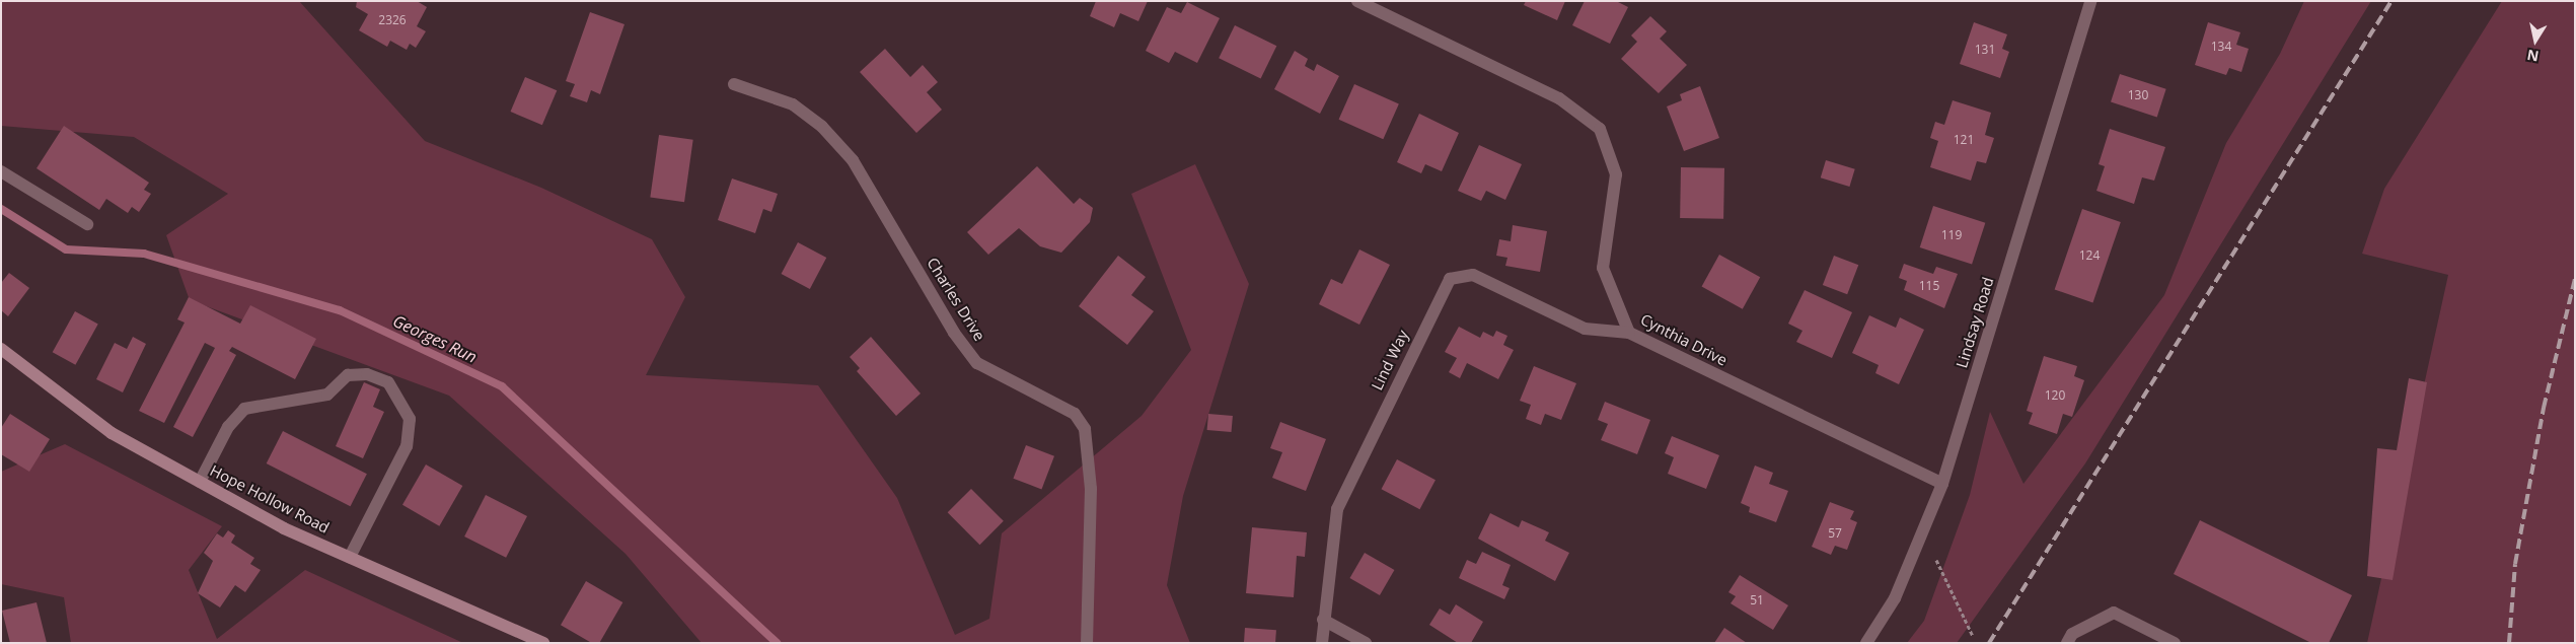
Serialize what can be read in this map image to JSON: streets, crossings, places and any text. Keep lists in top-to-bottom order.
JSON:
{
  "streets": {
    "main road": ["Hope Hollow Road"],
    "street": [
      "Charles Drive",
      "Lindsay Road",
      "Cynthia Drive",
      "Lind Way"
    ]
  },
  "crossings": [
    ["Lindsay Road", "Cynthia Drive"],
    ["Cynthia Drive", "Lind Way"]
  ],
  "water": ["Georges Run"],
  "house_numbers": [
    "2326",
    "134",
    "131",
    "130",
    "121",
    "119",
    "124",
    "115",
    "120",
    "57",
    "51"
  ],
  "north": "bottom"
}
